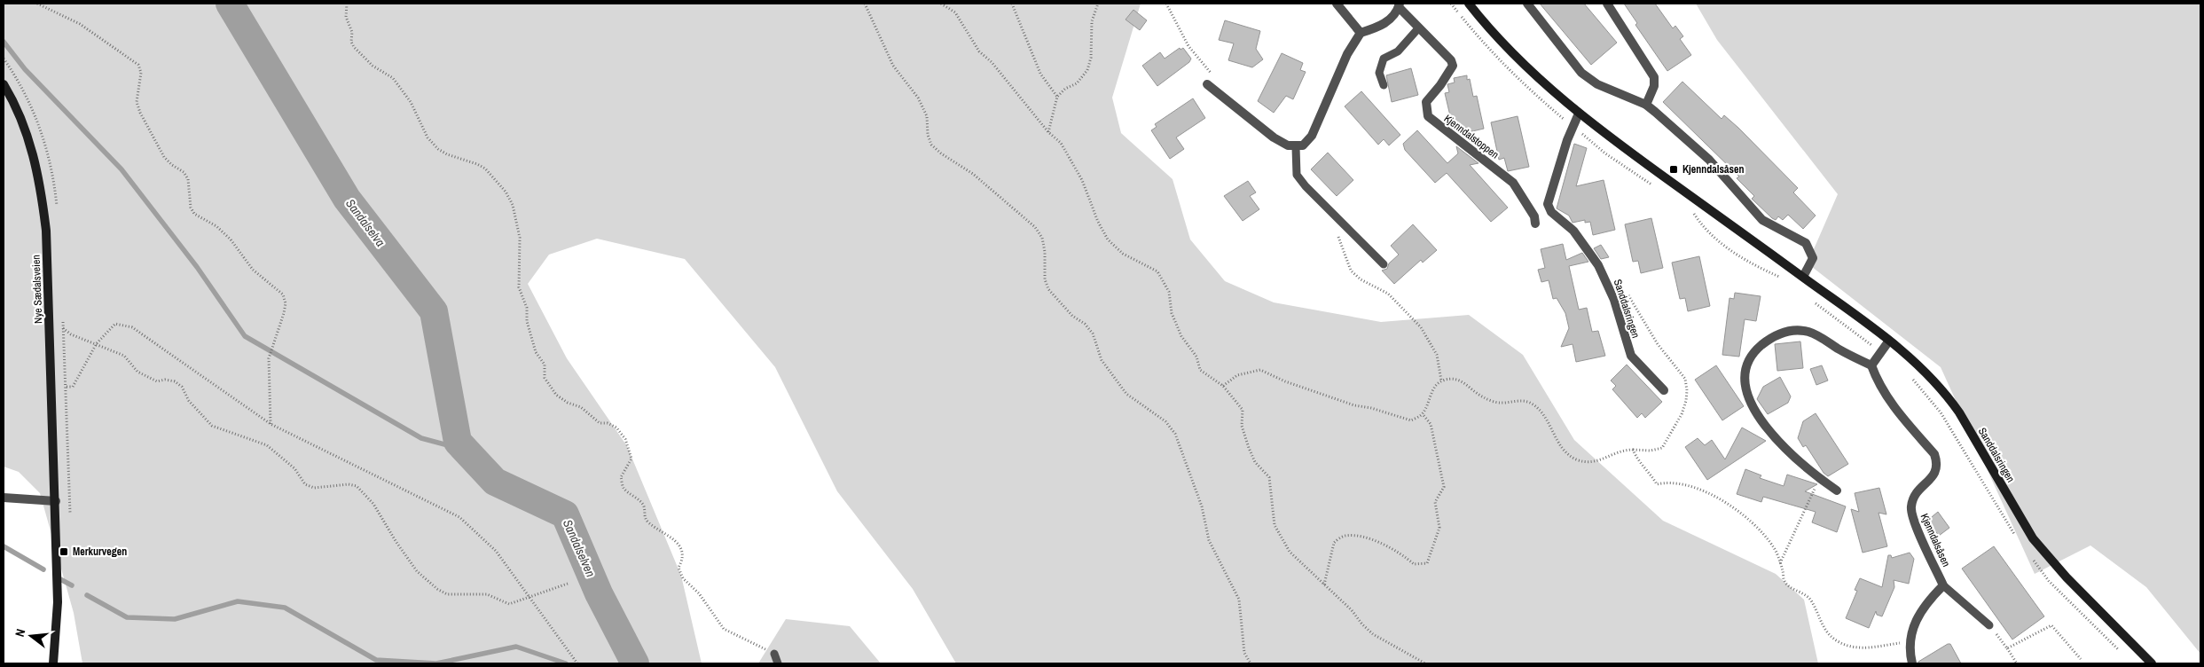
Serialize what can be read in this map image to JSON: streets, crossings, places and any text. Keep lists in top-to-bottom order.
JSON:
{
  "streets": {
    "main road": ["Nye Sædalsveien", "Sanddalsringen"],
    "street": ["Kjenndalstoppen", "Kjenndalsåsen"]
  },
  "water": ["Sandalselva", "Sandalselven"],
  "places": {
    "transit": ["Kjenndalsåsen", "Merkurvegen"]
  },
  "north": "left"
}
